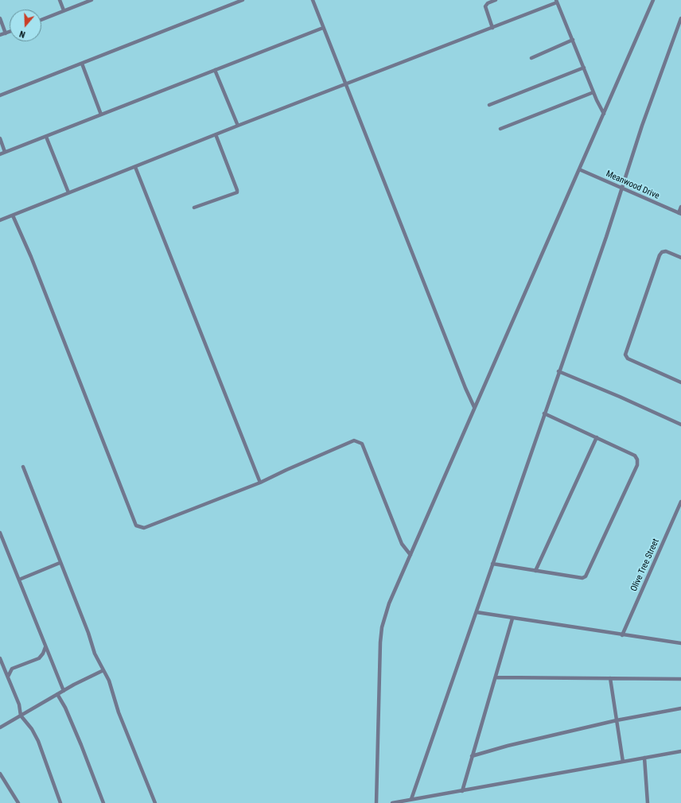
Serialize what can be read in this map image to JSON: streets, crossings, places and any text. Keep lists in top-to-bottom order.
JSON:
{
  "streets": {
    "street": ["Meanwood Drive", "Olive Tree Street"]
  },
  "north": "bottom"
}
